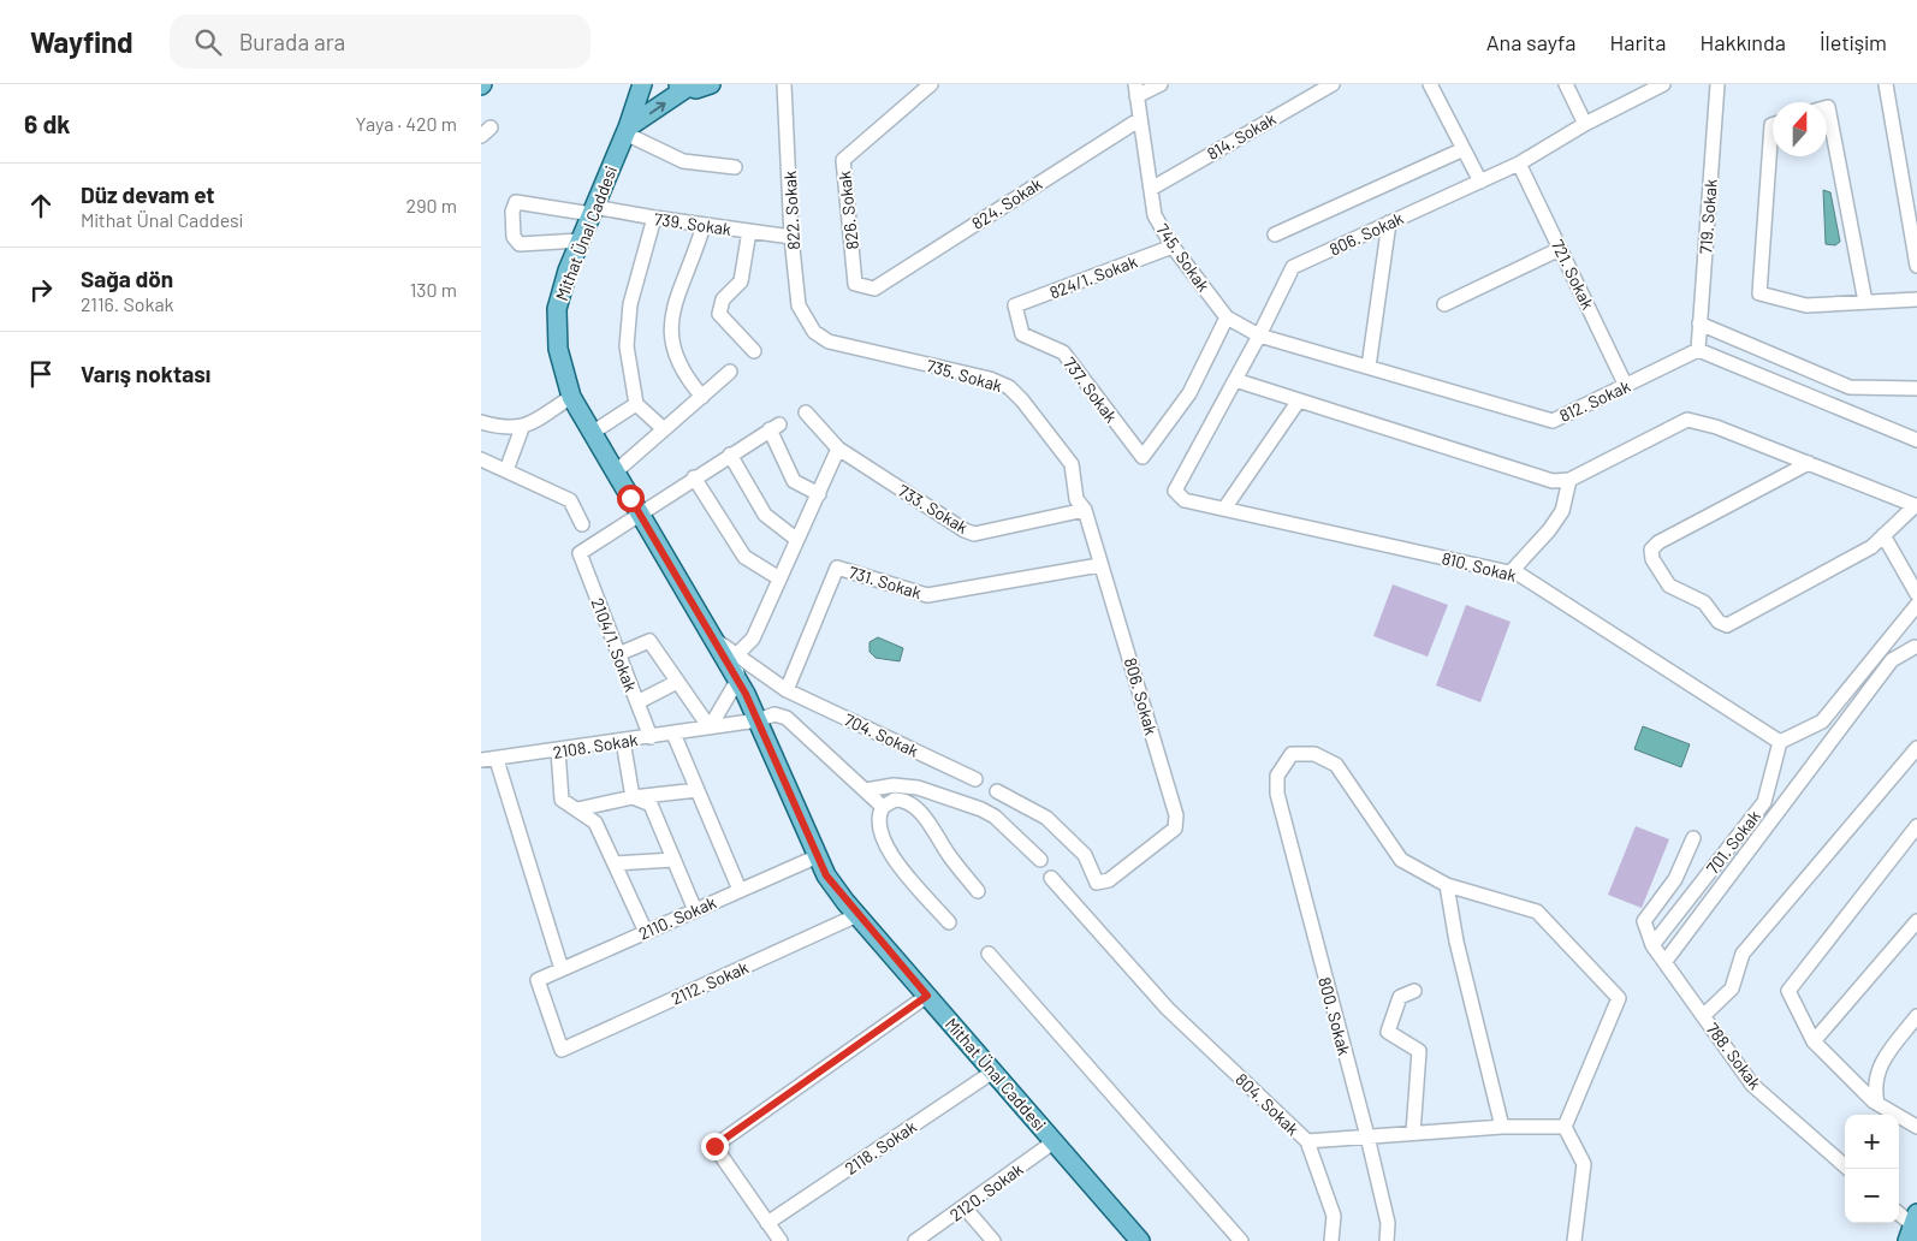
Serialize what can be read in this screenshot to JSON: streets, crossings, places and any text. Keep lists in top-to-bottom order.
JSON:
{
  "streets": {
    "main road": ["Mithat Ünal Caddesi"],
    "street": [
      "814. Sokak",
      "824. Sokak",
      "822. Sokak",
      "826. Sokak",
      "719. Sokak",
      "739. Sokak",
      "806. Sokak",
      "745. Sokak",
      "721. Sokak",
      "824/1. Sokak",
      "735. Sokak",
      "737. Sokak",
      "812. Sokak",
      "733. Sokak",
      "810. Sokak",
      "731. Sokak",
      "2104/1. Sokak",
      "704. Sokak",
      "2108. Sokak",
      "701. Sokak",
      "2110. Sokak",
      "2112. Sokak",
      "800. Sokak",
      "788. Sokak",
      "804. Sokak",
      "2118. Sokak",
      "2120. Sokak"
    ]
  },
  "crossings": [
    ["814. Sokak", "745. Sokak"],
    ["824. Sokak", "826. Sokak"],
    ["824. Sokak", "745. Sokak"],
    ["822. Sokak", "739. Sokak"],
    ["822. Sokak", "735. Sokak"],
    ["719. Sokak", "812. Sokak"],
    ["739. Sokak", "Mithat Ünal Caddesi"],
    ["Mithat Ünal Caddesi", "2104/1. Sokak"],
    ["Mithat Ünal Caddesi", "704. Sokak"],
    ["Mithat Ünal Caddesi", "2108. Sokak"],
    ["Mithat Ünal Caddesi", "2110. Sokak"],
    ["Mithat Ünal Caddesi", "2112. Sokak"],
    ["Mithat Ünal Caddesi", "2118. Sokak"],
    ["Mithat Ünal Caddesi", "2120. Sokak"],
    ["806. Sokak", "745. Sokak"],
    ["806. Sokak", "721. Sokak"],
    ["806. Sokak", "735. Sokak"],
    ["806. Sokak", "812. Sokak"],
    ["806. Sokak", "810. Sokak"],
    ["806. Sokak", "731. Sokak"],
    ["745. Sokak", "824/1. Sokak"],
    ["745. Sokak", "737. Sokak"],
    ["745. Sokak", "812. Sokak"],
    ["721. Sokak", "812. Sokak"],
    ["824/1. Sokak", "737. Sokak"],
    ["735. Sokak", "733. Sokak"],
    ["735. Sokak", "731. Sokak"],
    ["810. Sokak", "701. Sokak"],
    ["731. Sokak", "704. Sokak"],
    ["2104/1. Sokak", "2108. Sokak"],
    ["701. Sokak", "788. Sokak"],
    ["2110. Sokak", "2112. Sokak"],
    ["800. Sokak", "804. Sokak"]
  ],
  "north": "top",
  "page": {
    "header": "Wayfind",
    "search": "Burada ara",
    "nav": [
      "Ana sayfa",
      "Harita",
      "Hakkında",
      "İletişim"
    ],
    "heading": ["6 dk", "Yaya · 420 m"],
    "list": [
      ["Düz devam et", "Mithat Ünal Caddesi", "290 m"],
      ["Sağa dön", "2116. Sokak", "130 m"],
      "Varış noktası"
    ],
    "map_buttons": ["+", "−"]
  }
}
